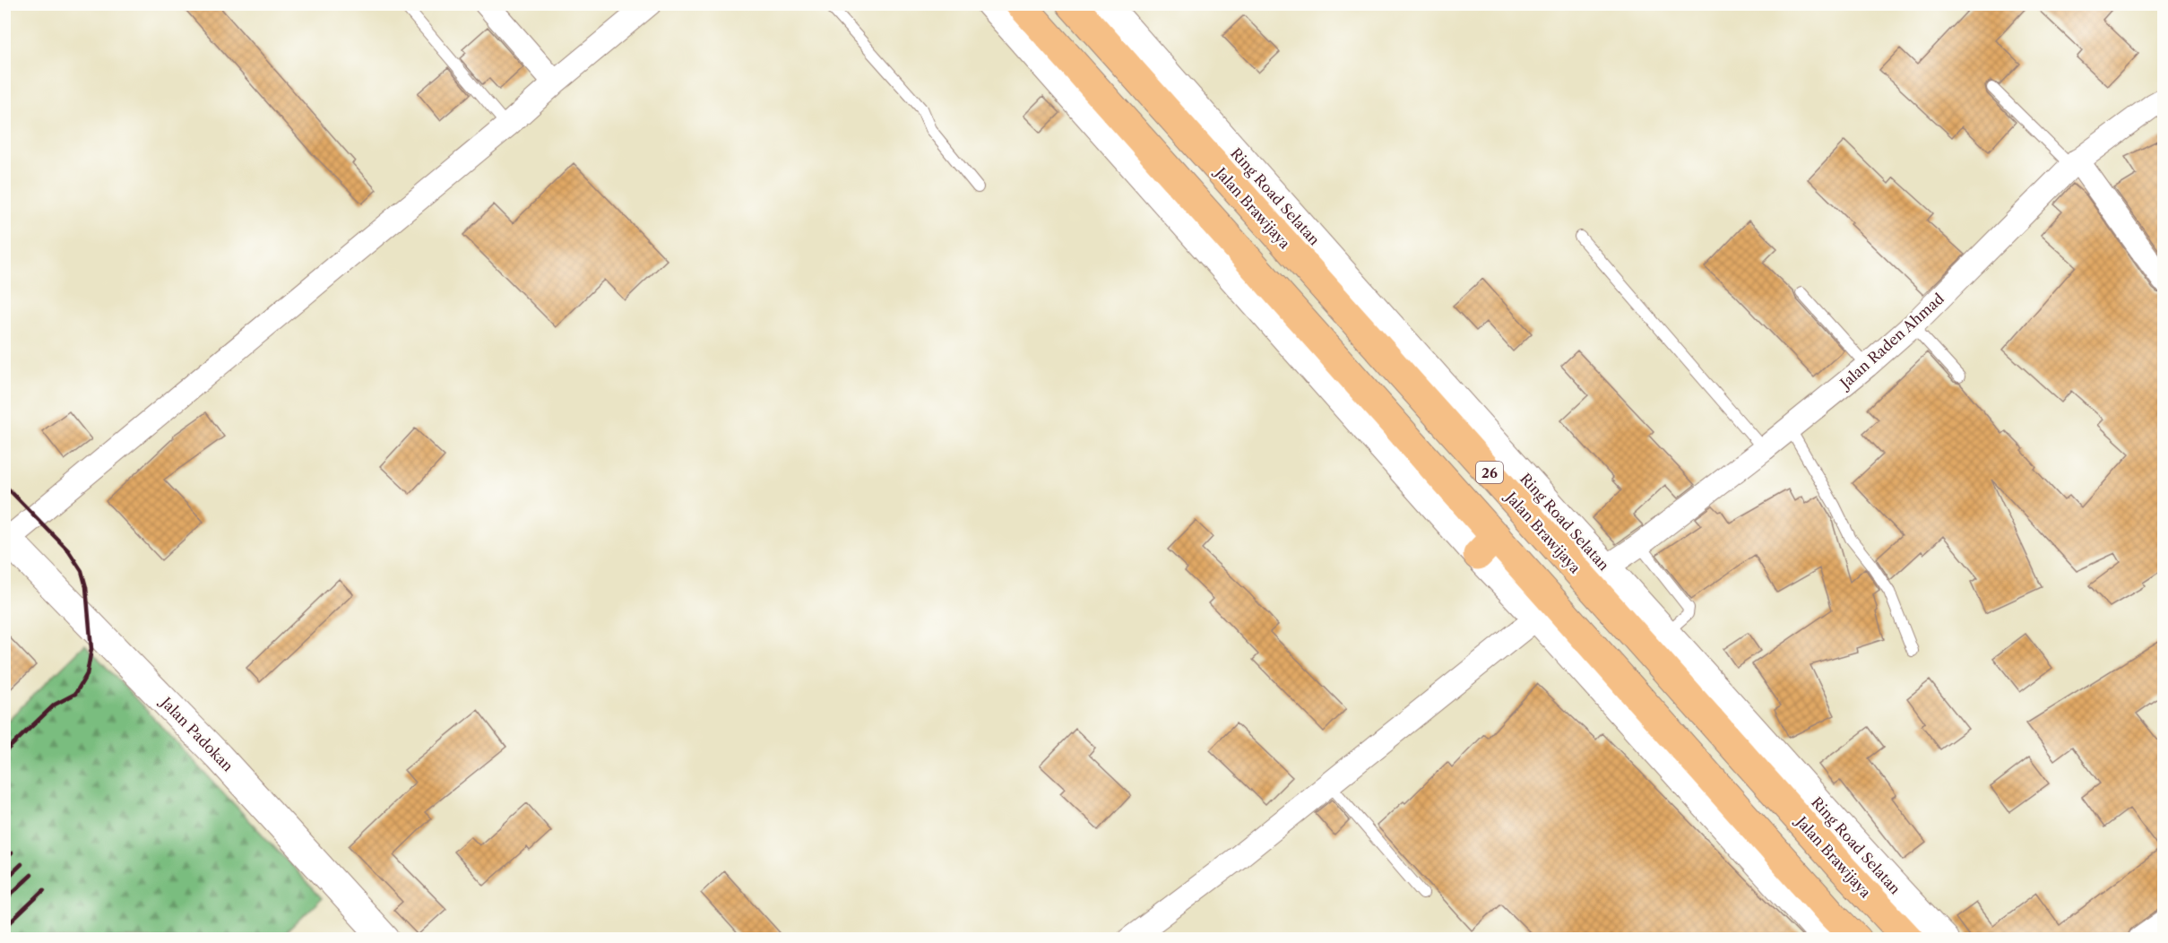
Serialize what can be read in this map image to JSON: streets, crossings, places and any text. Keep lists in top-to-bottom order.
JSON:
{
  "streets": {
    "highway": ["Jalan Brawijaya", "26"],
    "street": ["Ring Road Selatan", "Jalan Raden Ahmad", "Jalan Padokan"]
  },
  "crossings": [
    ["Ring Road Selatan", "Jalan Brawijaya"],
    ["Ring Road Selatan", "Jalan Raden Ahmad"]
  ]
}
